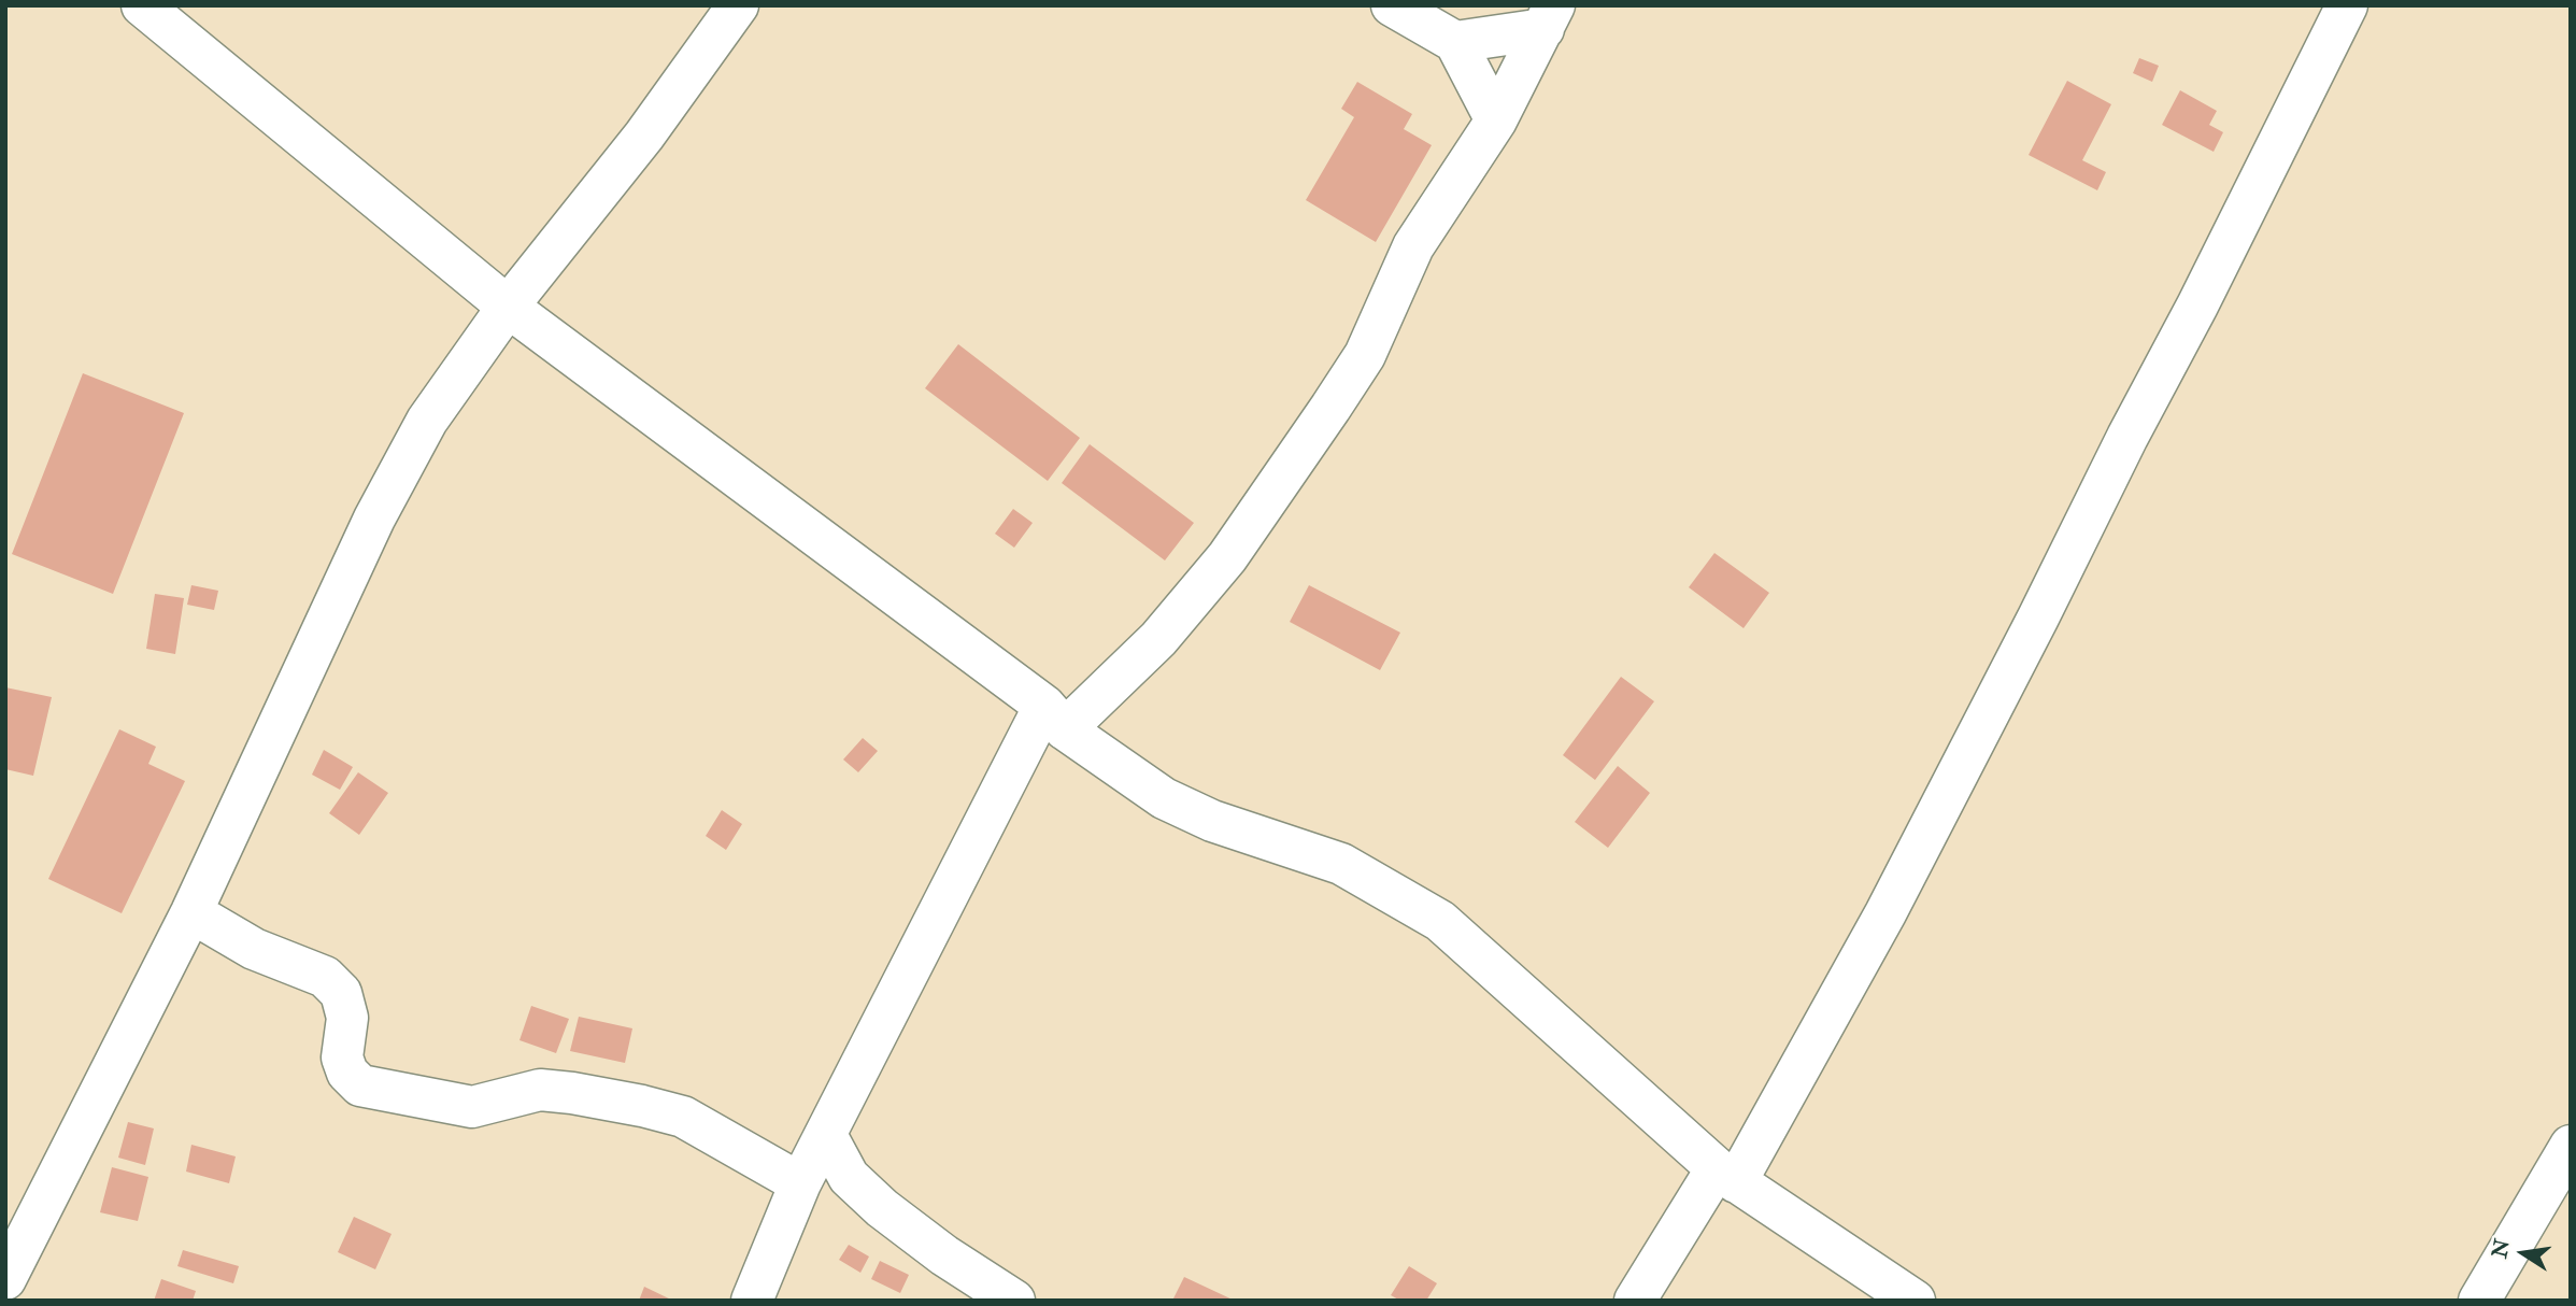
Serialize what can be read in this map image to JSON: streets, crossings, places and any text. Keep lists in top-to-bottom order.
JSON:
{
  "north": "left"
}
